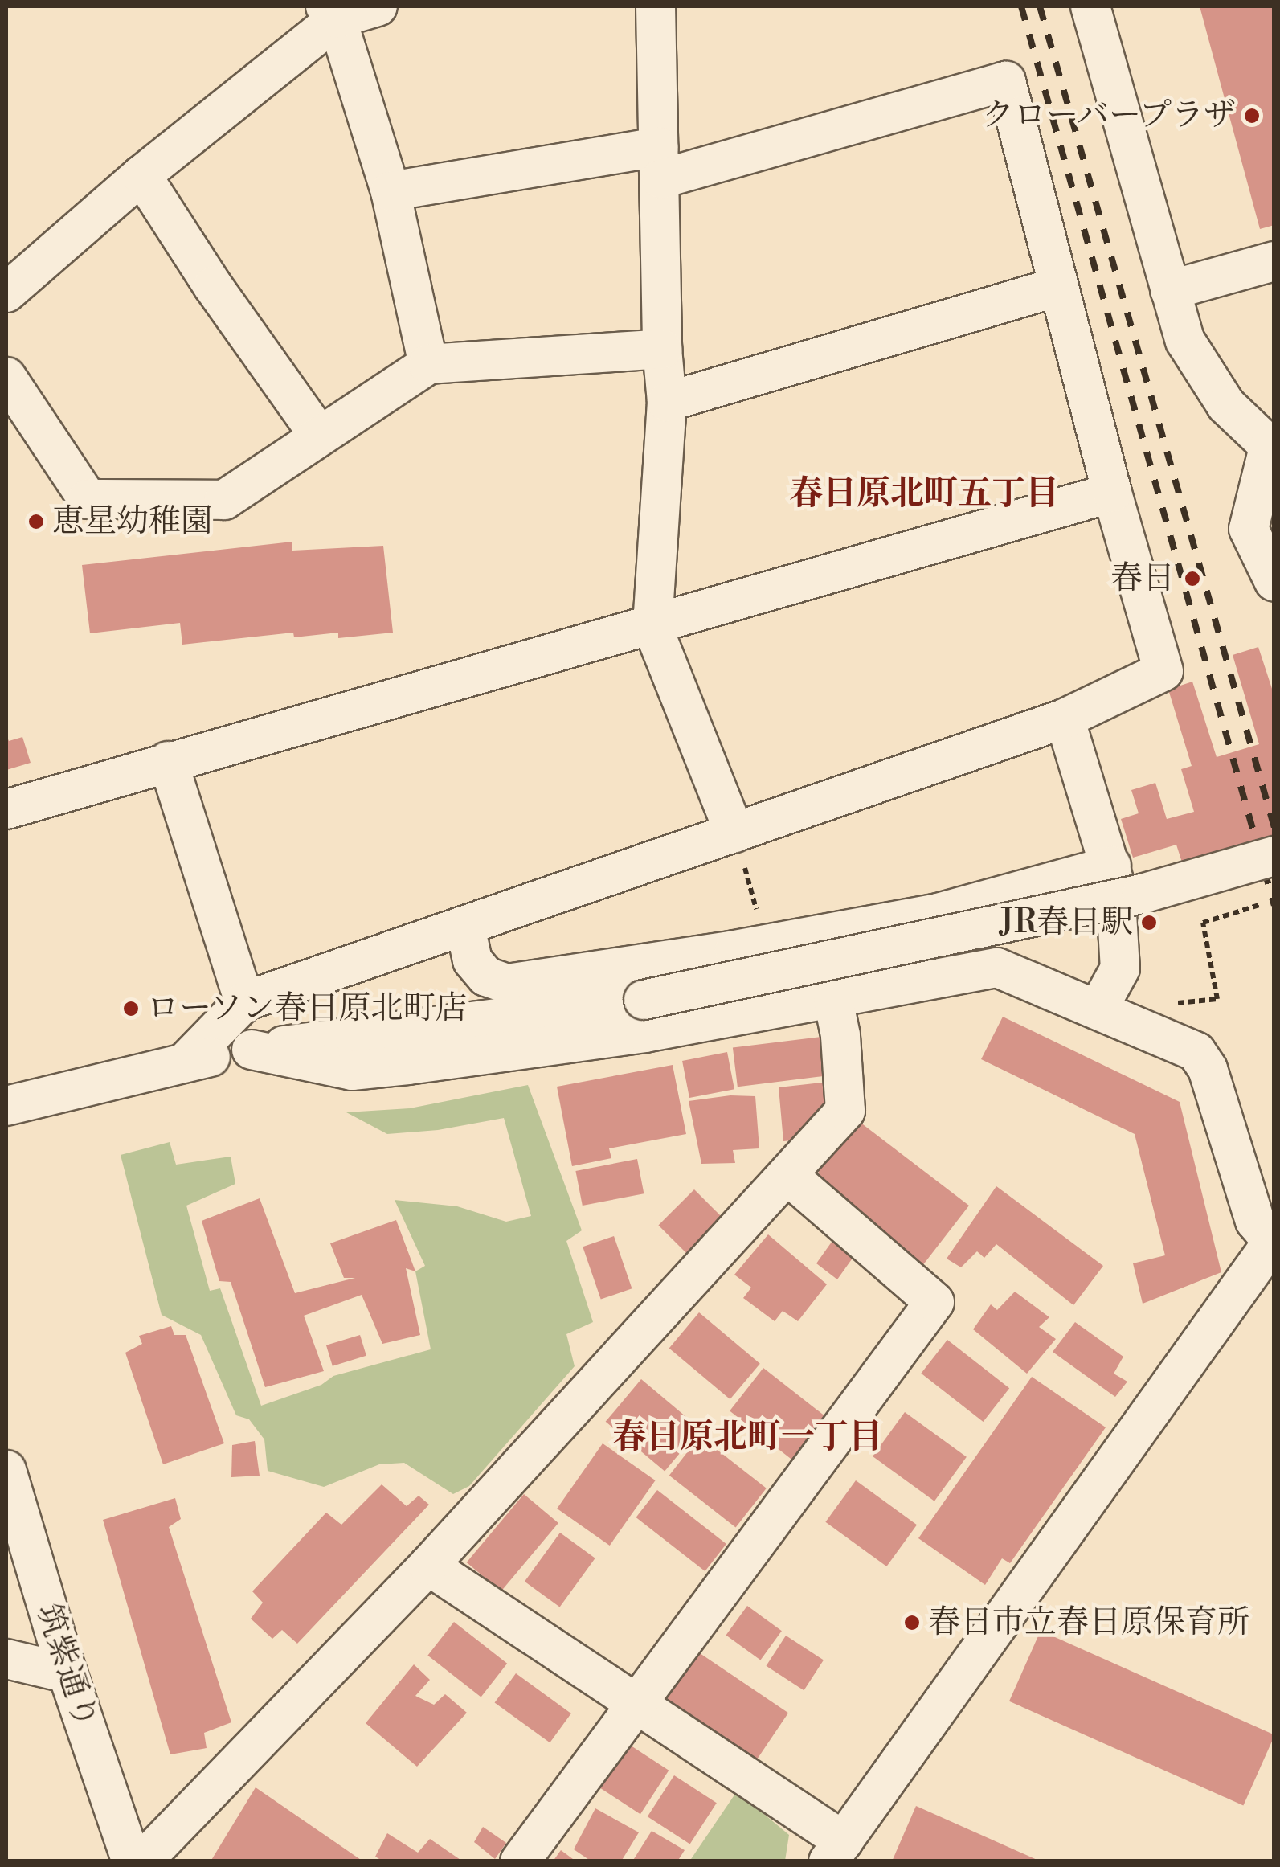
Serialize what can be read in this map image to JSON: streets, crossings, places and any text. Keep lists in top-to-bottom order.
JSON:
{
  "streets": {
    "street": ["筑紫通り"]
  },
  "districts": ["春日原北町五丁目", "春日原北町一丁目"],
  "places": [
    "クローバープラザ",
    "恵星幼稚園",
    "春日",
    "JR春日駅",
    "ローソン春日原北町店",
    "春日市立春日原保育所"
  ]
}
